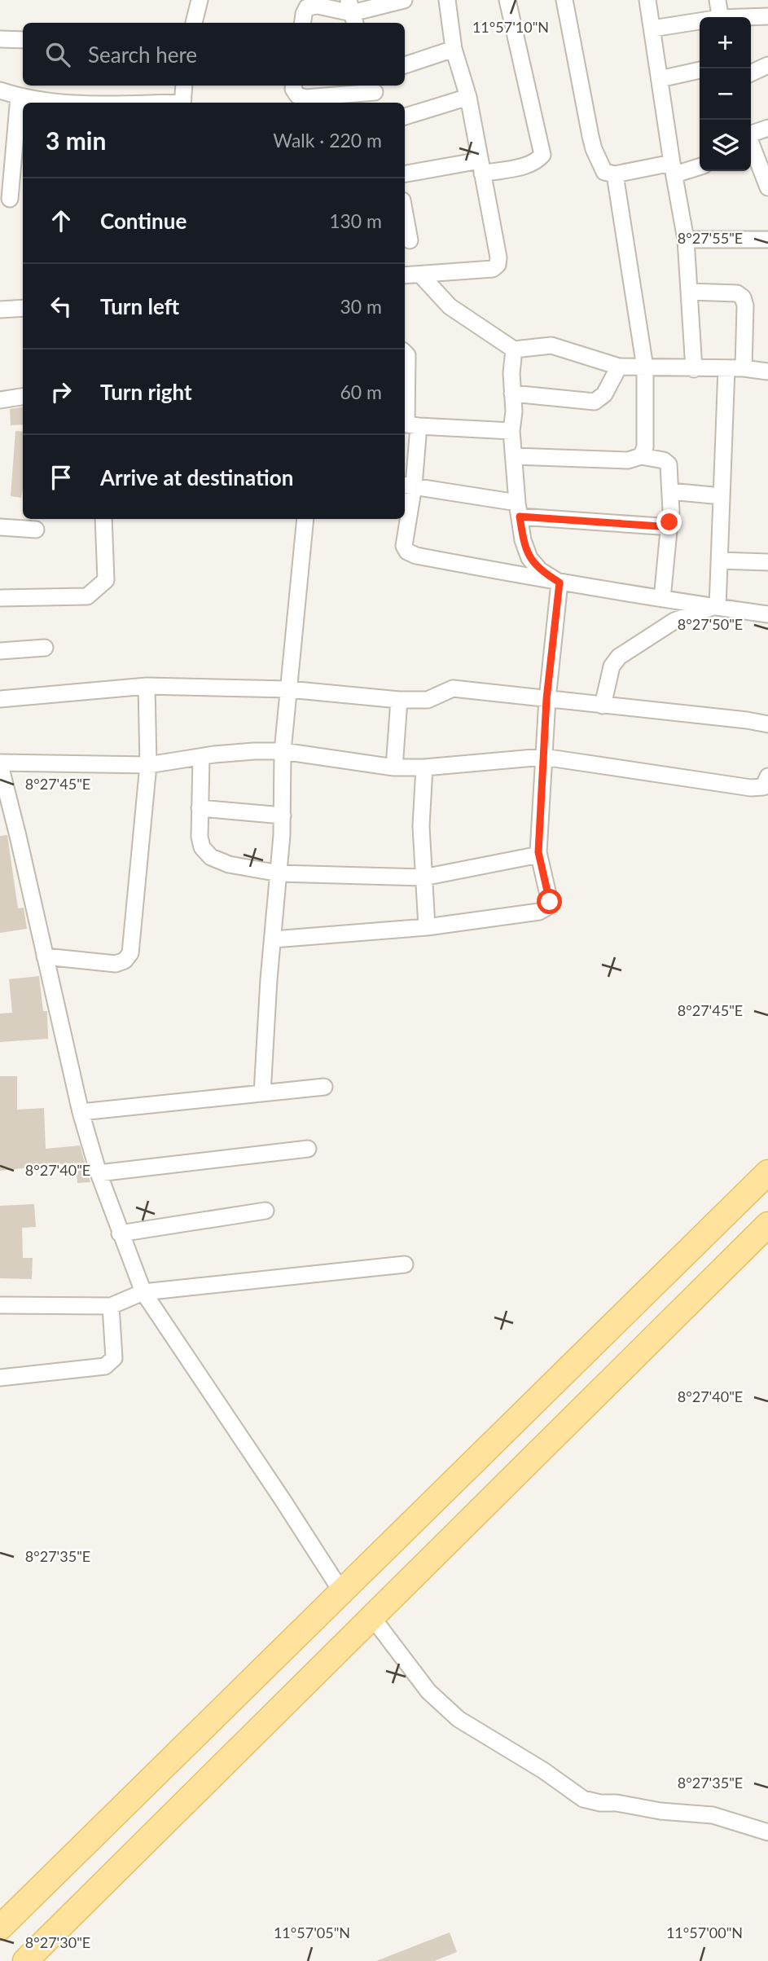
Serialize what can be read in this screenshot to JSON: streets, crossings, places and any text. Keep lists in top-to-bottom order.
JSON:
{
  "page": {
    "map_buttons": ["+", "−"],
    "search": "Search here",
    "heading": ["3 min", "Walk · 220 m"],
    "list": [
      ["Continue", "130 m"],
      ["Turn left", "30 m"],
      ["Turn right", "60 m"],
      "Arrive at destination"
    ]
  },
  "coordinates": [
    "11°57'10\"N",
    "8°27'55\"E",
    "8°27'50\"E",
    "8°27'45\"E",
    "8°27'40\"E",
    "8°27'35\"E",
    "11°57'05\"N",
    "11°57'00\"N",
    "8°27'30\"E"
  ]
}
